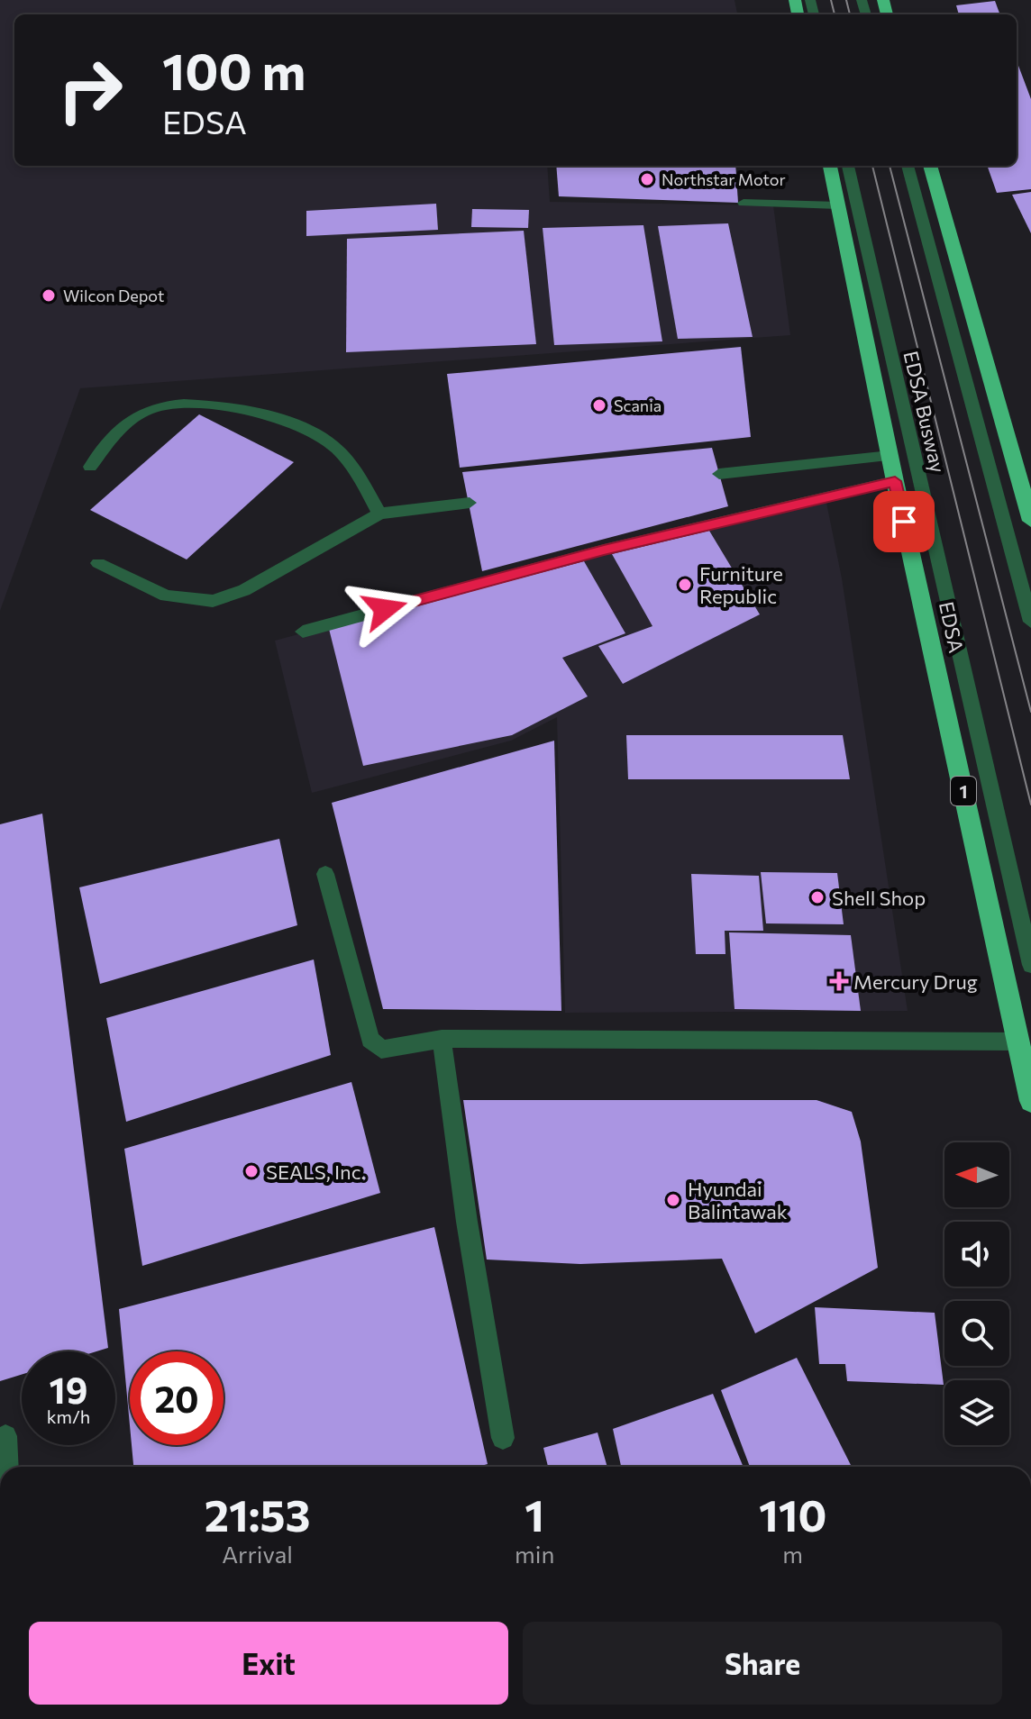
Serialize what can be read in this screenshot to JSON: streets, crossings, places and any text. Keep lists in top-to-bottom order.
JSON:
{
  "streets": {
    "highway": ["EDSA", "1"],
    "lane": ["EDSA Busway"]
  },
  "places": {
    "other": [
      "Northstar Motor",
      "Wilcon Depot",
      "Scania",
      "Furniture Republic",
      "Shell Shop",
      "SEALS, Inc.",
      "Hyundai Balintawak"
    ],
    "health": ["Mercury Drug"]
  },
  "north": "left",
  "page": {
    "turn": ["100 m", "EDSA"],
    "speed": "19 km/h",
    "limit": "20",
    "eta": [
      "21:53",
      "Arrival",
      "1",
      "min",
      "110",
      "m"
    ],
    "buttons": ["Exit", "Share"]
  }
}
